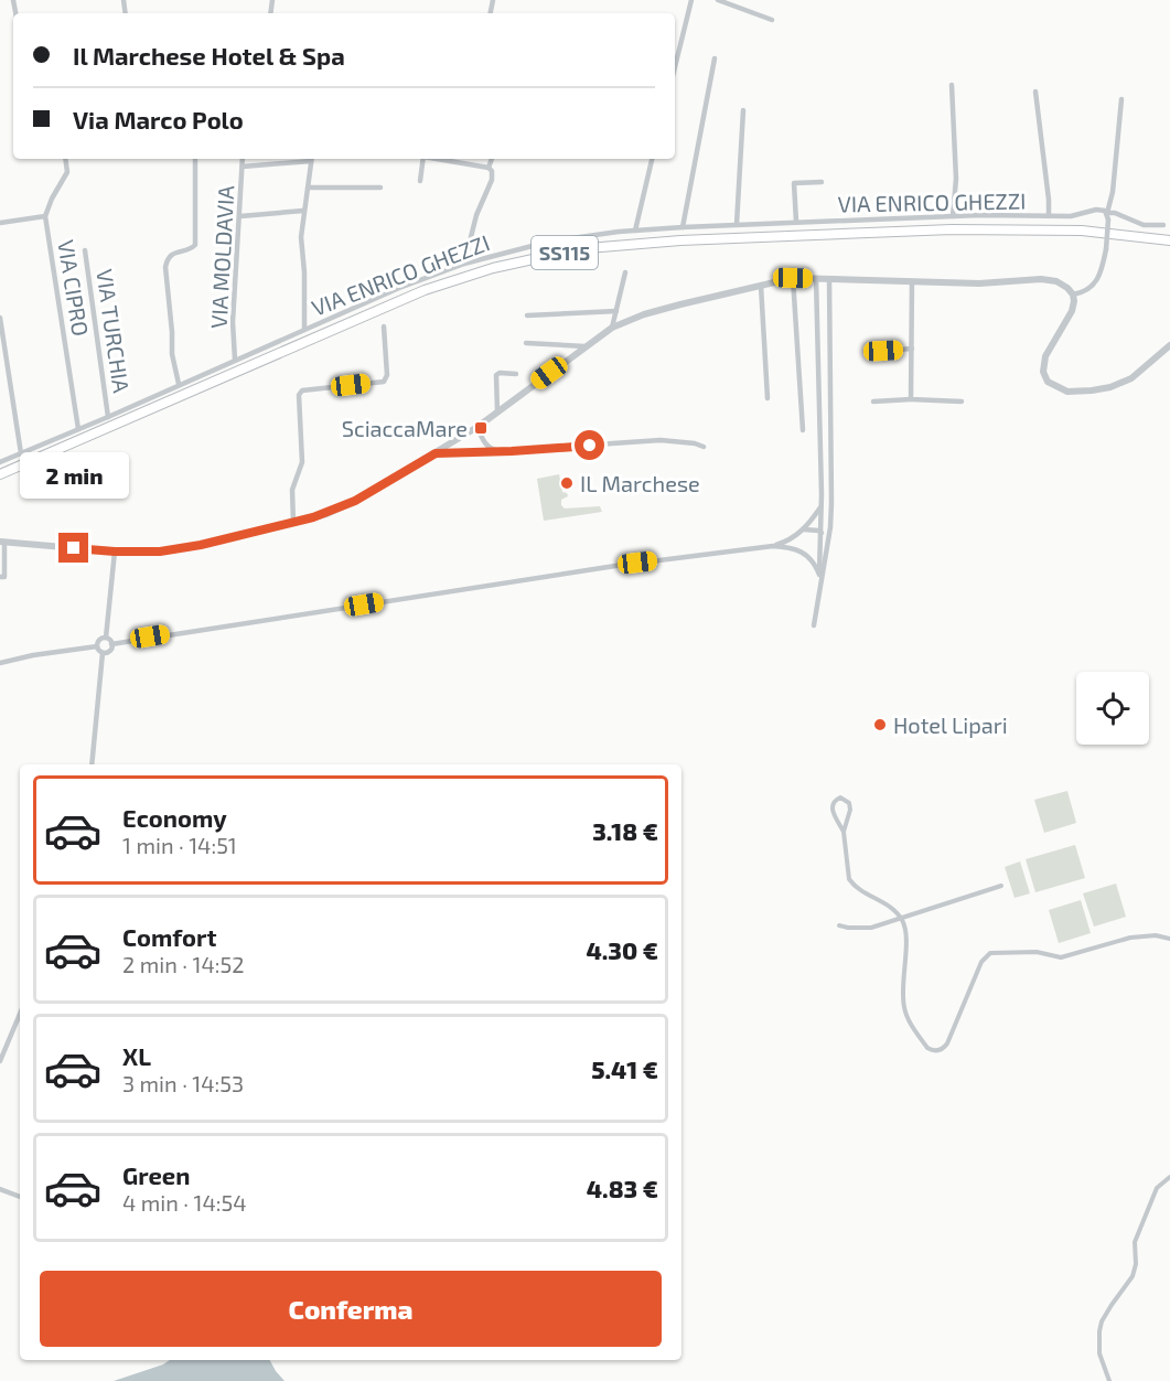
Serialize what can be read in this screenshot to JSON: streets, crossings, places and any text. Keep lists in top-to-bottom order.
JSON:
{
  "streets": {
    "main road": ["SS115"],
    "street": [
      "VIA ENRICO GHEZZI",
      "VIA MOLDAVIA",
      "VIA CIPRO",
      "VIA TURCHIA"
    ]
  },
  "crossings": [
    ["VIA ENRICO GHEZZI", "VIA MOLDAVIA"],
    ["VIA ENRICO GHEZZI", "VIA CIPRO"],
    ["VIA ENRICO GHEZZI", "VIA TURCHIA"]
  ],
  "places": {
    "transit": ["SciaccaMare"],
    "other": ["IL Marchese", "Hotel Lipari"]
  },
  "page": {
    "banner": ["Il Marchese Hotel & Spa", "Via Marco Polo"],
    "bubble": "2 min",
    "list": [
      {
        "name": "Economy",
        "note": "1 min · 14:51",
        "value": "3.18 €"
      },
      {
        "name": "Comfort",
        "note": "2 min · 14:52",
        "value": "4.30 €"
      },
      {
        "name": "XL",
        "note": "3 min · 14:53",
        "value": "5.41 €"
      },
      {
        "name": "Green",
        "note": "4 min · 14:54",
        "value": "4.83 €"
      }
    ],
    "buttons": "Conferma"
  }
}
